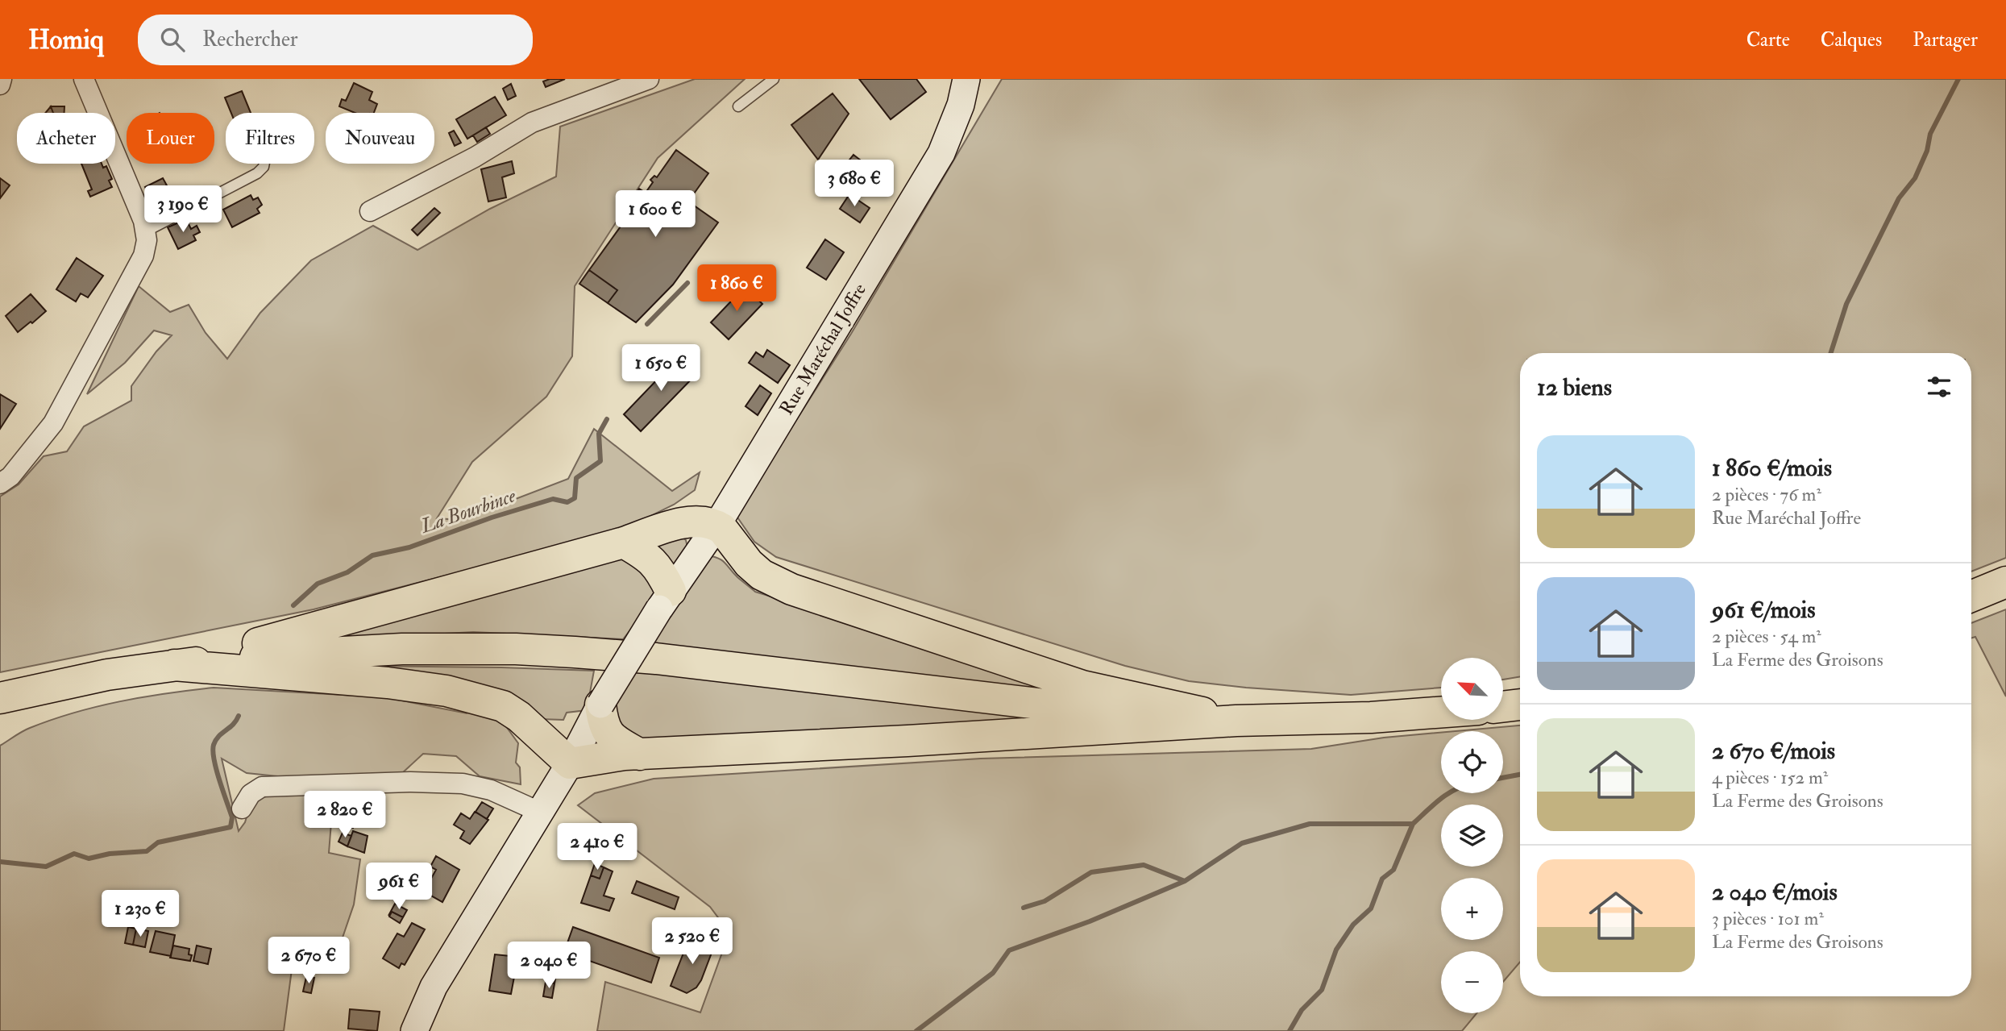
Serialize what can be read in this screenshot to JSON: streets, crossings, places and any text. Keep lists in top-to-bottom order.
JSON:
{
  "streets": {
    "main road": ["Rue Maréchal Joffre"]
  },
  "water": ["La Bourbince"],
  "north": "top left",
  "page": {
    "header": "Homiq",
    "search": "Rechercher",
    "nav": ["Carte", "Calques", "Partager"],
    "chip": [
      "Acheter",
      "Louer",
      "Filtres",
      "Nouveau"
    ],
    "price": [
      "3 680 €",
      "3 190 €",
      "1 600 €",
      "1 860 €",
      "1 650 €",
      "2 820 €",
      "2 410 €",
      "961 €",
      "1 230 €",
      "2 520 €",
      "2 670 €",
      "2 040 €"
    ],
    "heading": "12 biens",
    "list": [
      {
        "name": "1 860 €/mois",
        "note": "2 pièces · 76 m² · Rue Maréchal Joffre"
      },
      {
        "name": "961 €/mois",
        "note": "2 pièces · 54 m² · La Ferme des Groisons"
      },
      {
        "name": "2 670 €/mois",
        "note": "4 pièces · 152 m² · La Ferme des Groisons"
      },
      {
        "name": "2 040 €/mois",
        "note": "3 pièces · 101 m² · La Ferme des Groisons"
      }
    ],
    "map_buttons": ["+", "−"]
  }
}
